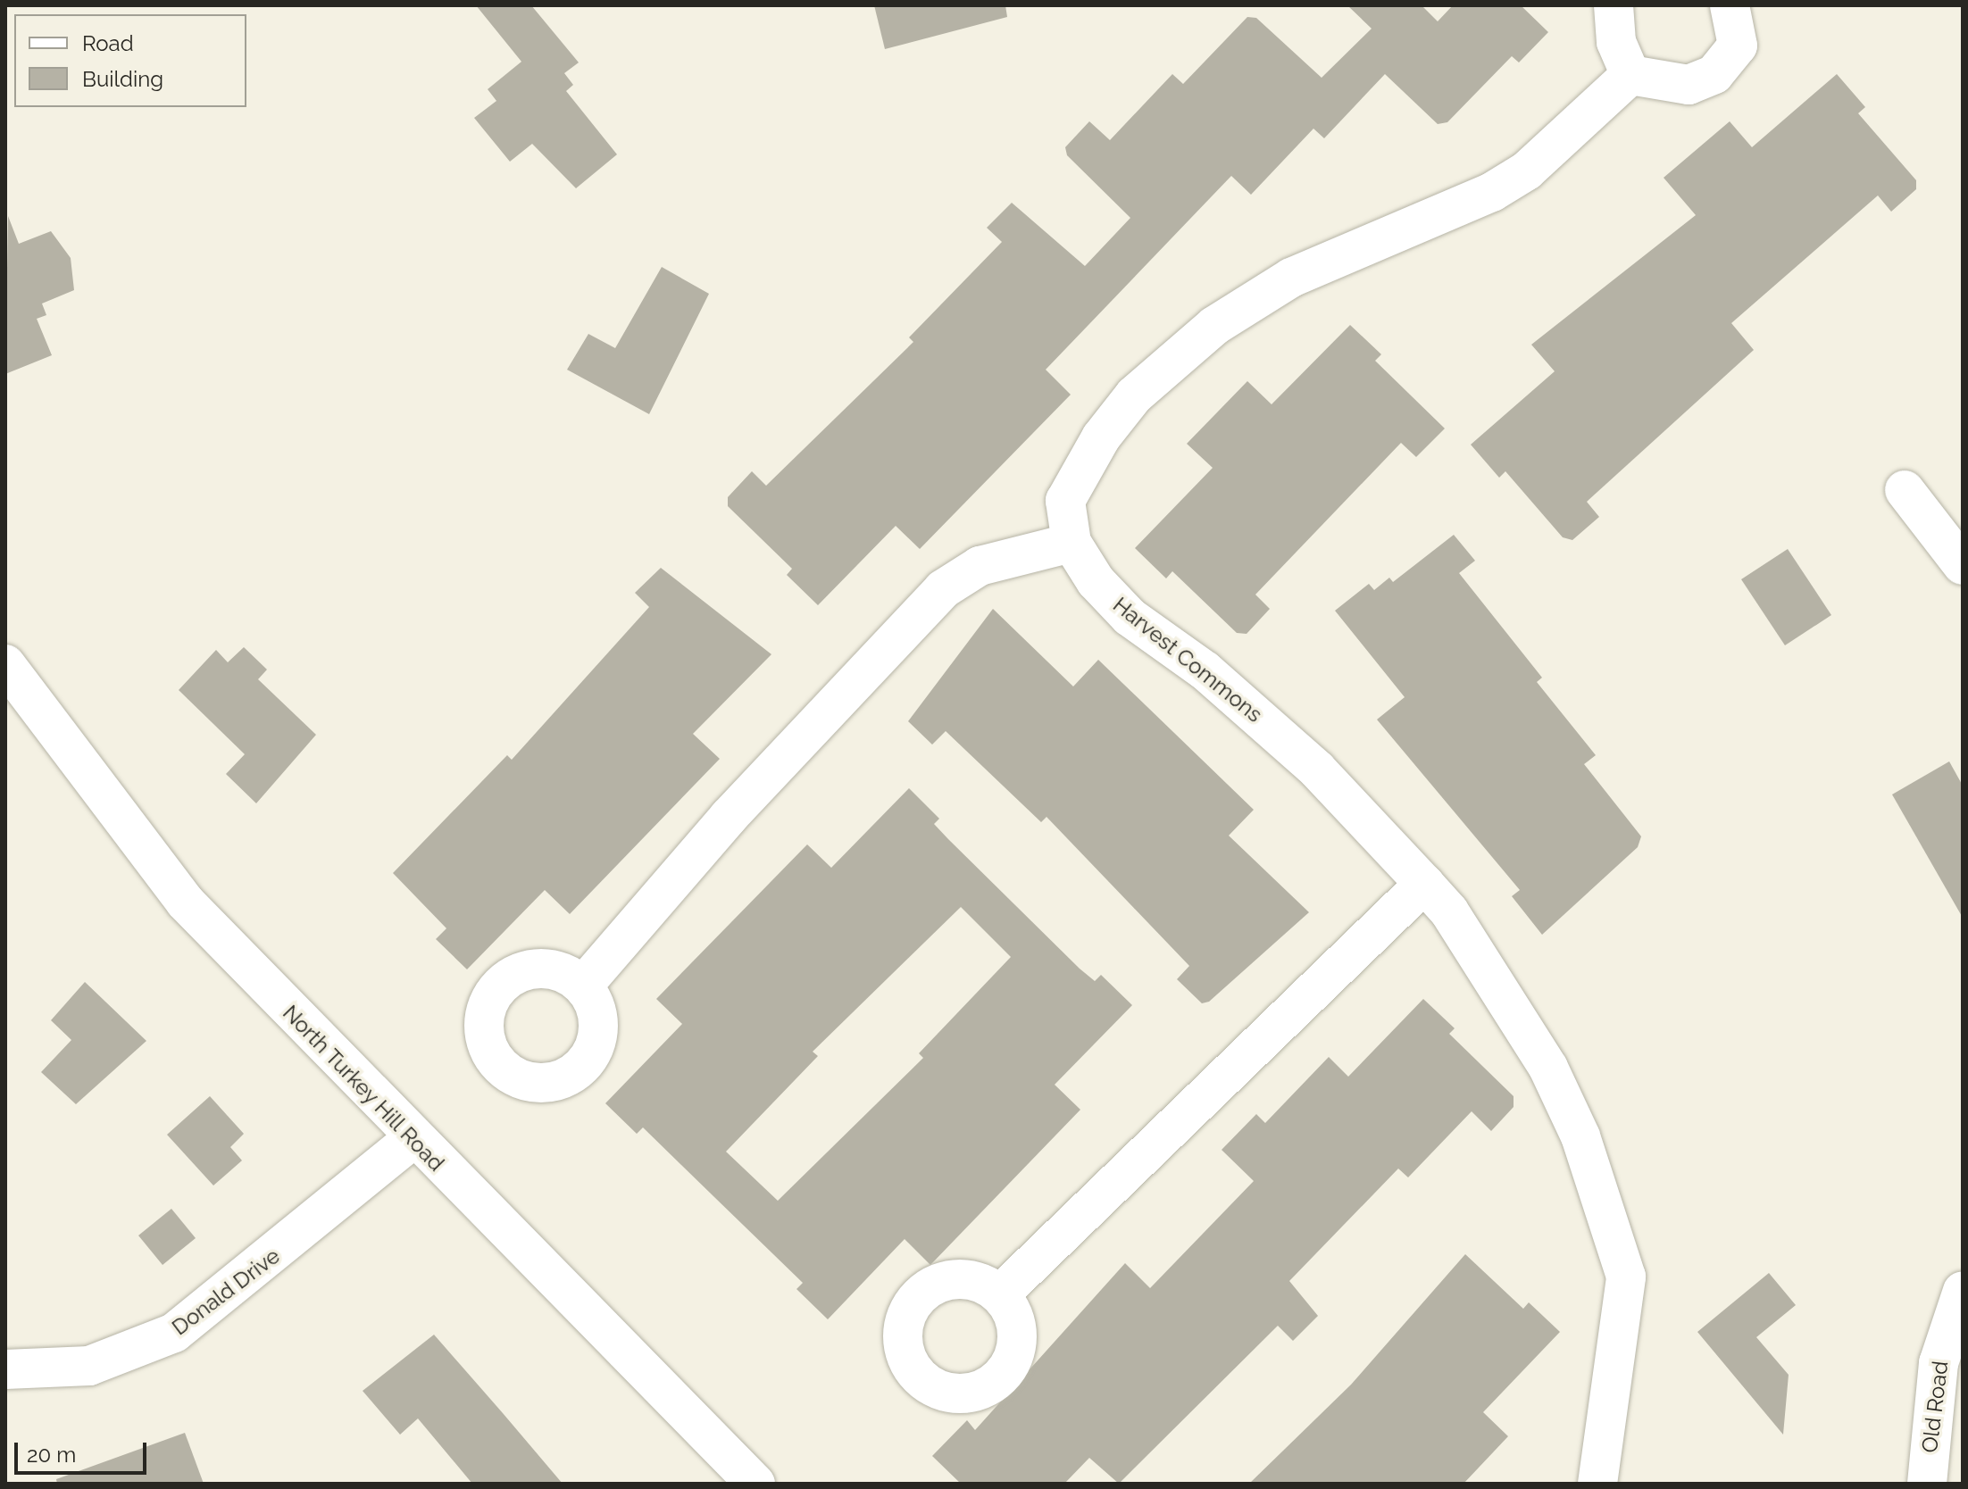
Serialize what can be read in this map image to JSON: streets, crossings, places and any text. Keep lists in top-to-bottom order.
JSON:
{
  "streets": {
    "street": [
      "Harvest Commons",
      "North Turkey Hill Road",
      "Donald Drive",
      "Old Road"
    ]
  },
  "crossings": [
    ["North Turkey Hill Road", "Donald Drive"]
  ],
  "legend": ["Road", "Building"],
  "scale_bar": "20 m"
}
